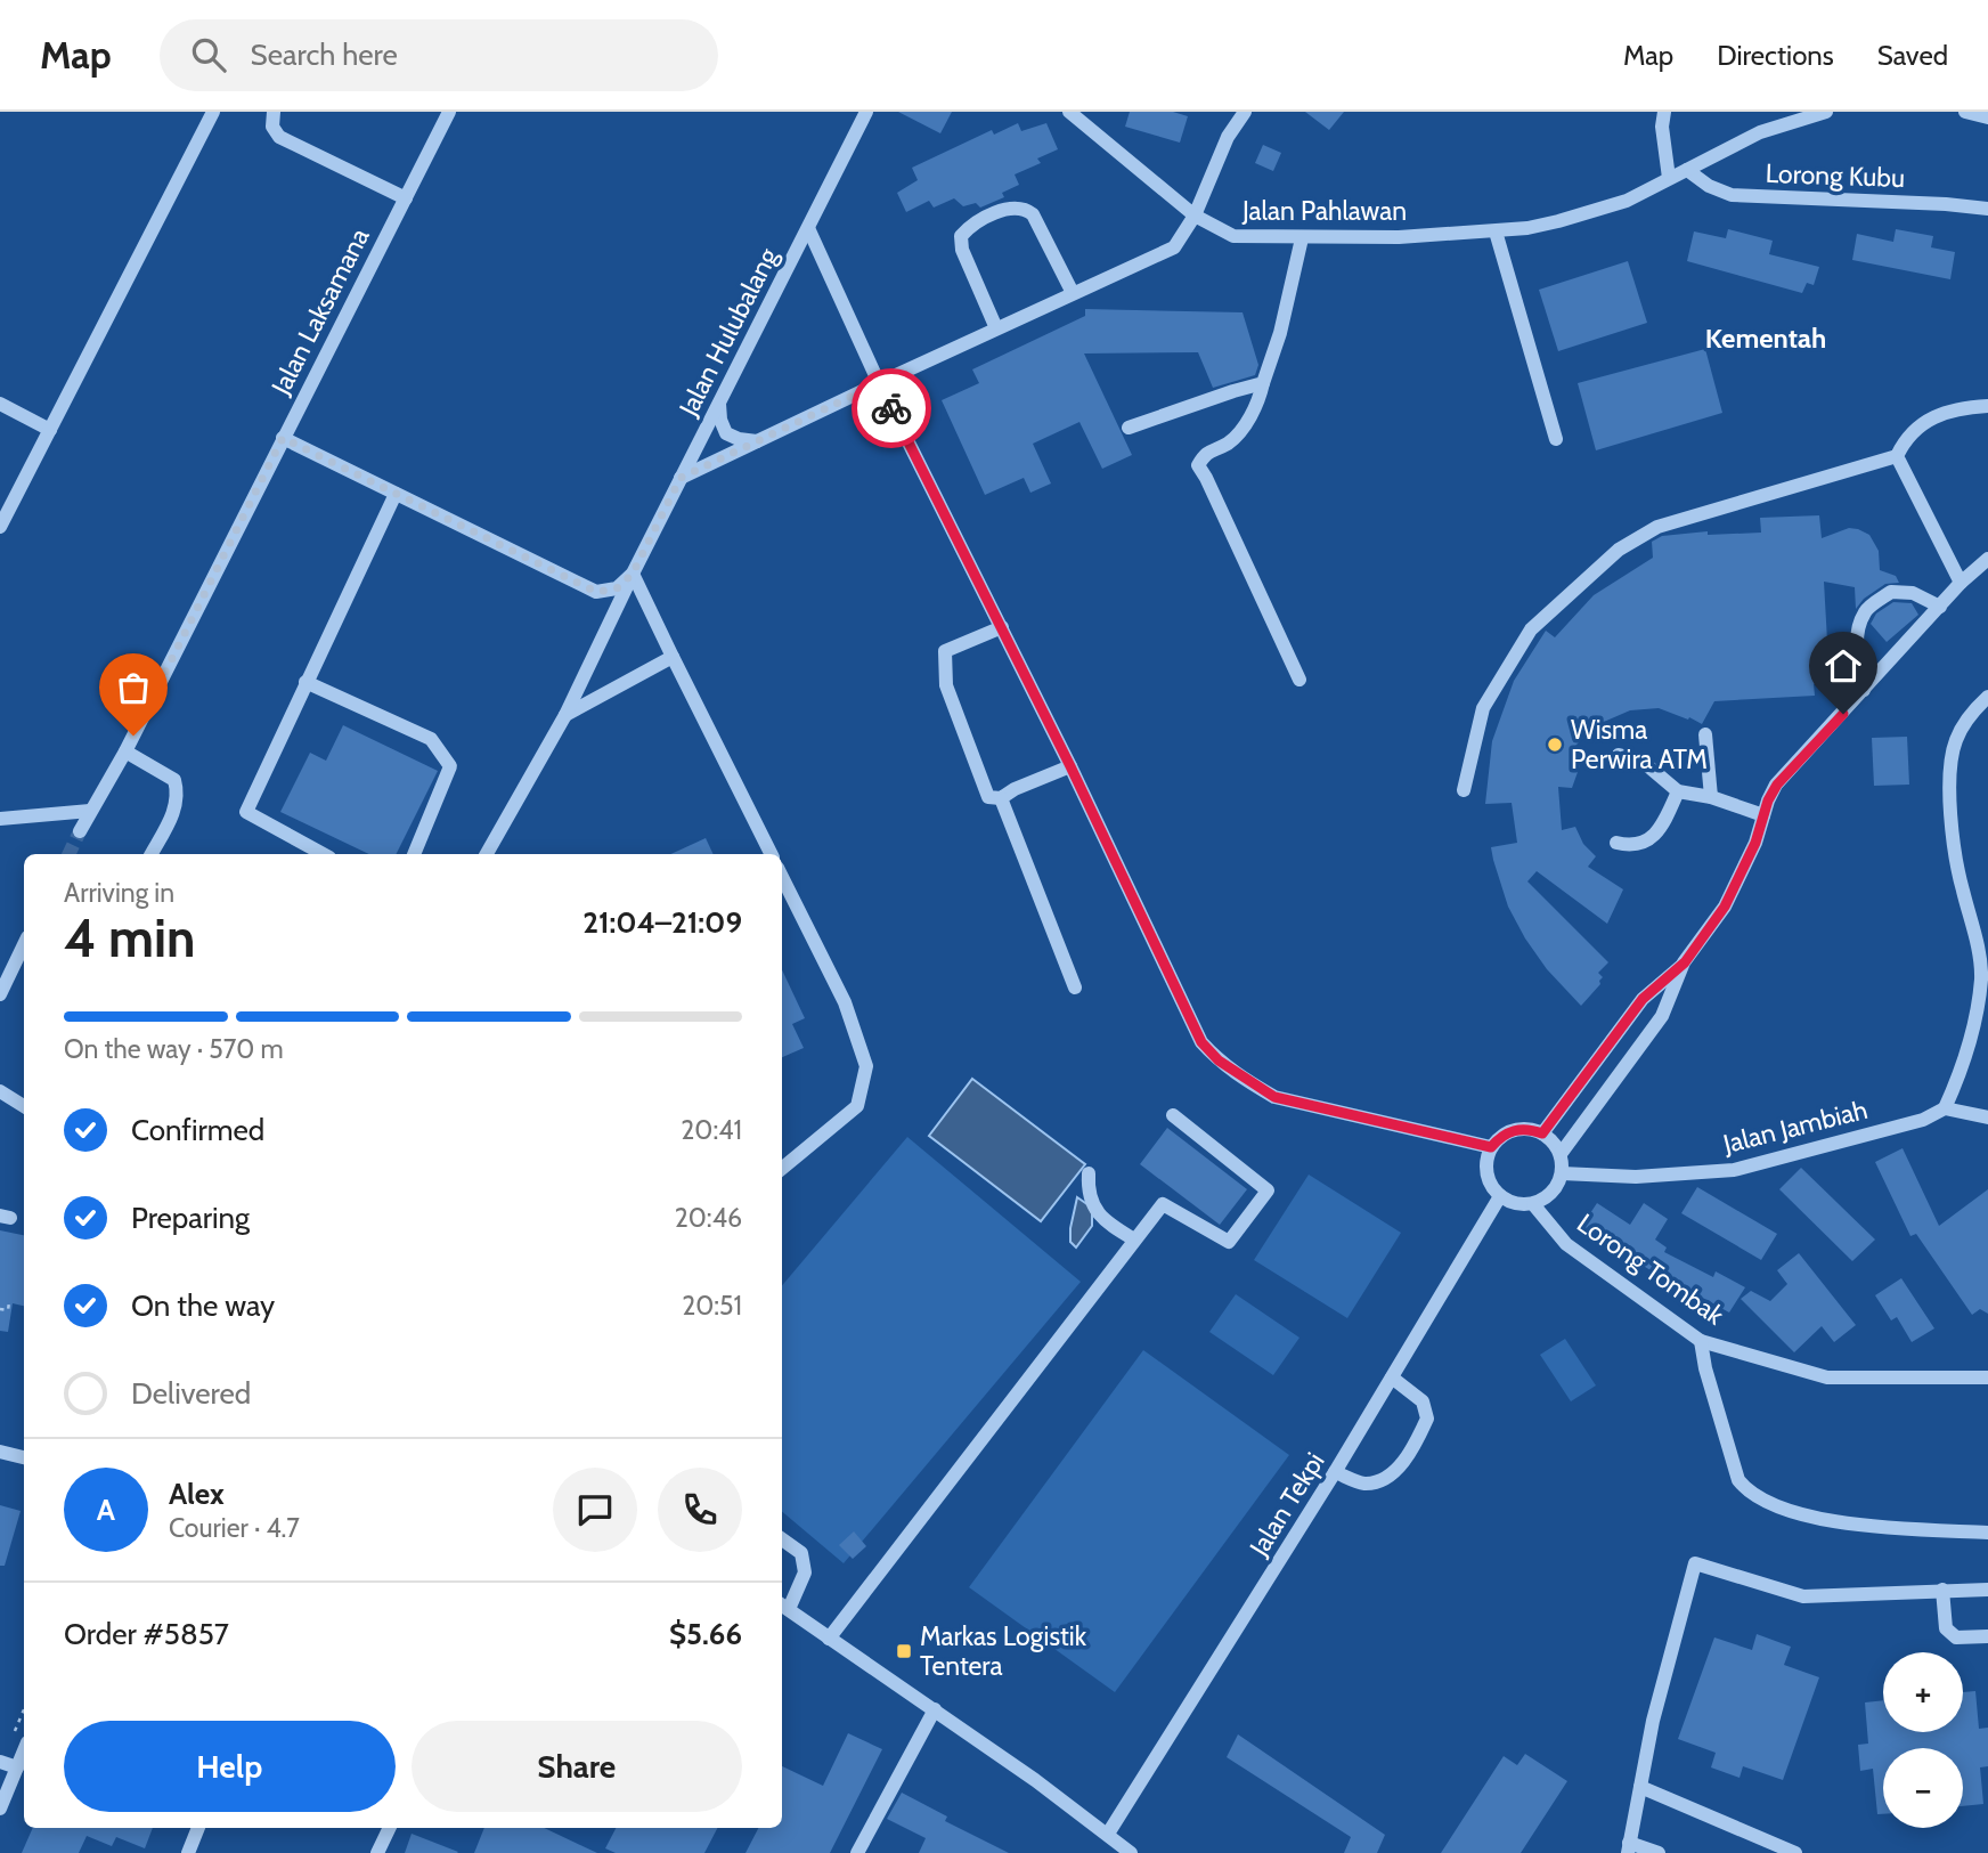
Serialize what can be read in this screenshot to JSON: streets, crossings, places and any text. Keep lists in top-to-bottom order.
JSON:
{
  "streets": {
    "street": [
      "Lorong Kubu",
      "Jalan Pahlawan",
      "Jalan Laksamana",
      "Jalan Hulubalang",
      "Jalan Jambiah",
      "Lorong Tombak",
      "Jalan Tekpi"
    ]
  },
  "crossings": [
    ["Lorong Kubu", "Jalan Pahlawan"],
    ["Jalan Jambiah", "Lorong Tombak"],
    ["Jalan Jambiah", "Jalan Tekpi"],
    ["Lorong Tombak", "Jalan Tekpi"]
  ],
  "districts": ["Kementah"],
  "places": {
    "other": ["Wisma Perwira ATM"],
    "transit": ["Markas Logistik Tentera"]
  },
  "page": {
    "header": "Map",
    "search": "Search here",
    "nav": ["Map", "Directions", "Saved"],
    "heading": ["4 min", "Arriving in", "21:04–21:09"],
    "panel": [
      "Alex",
      "Courier · 4.7",
      "Order #5857",
      "$5.66"
    ],
    "bar": "On the way · 570 m",
    "list": [
      ["Confirmed", "20:41"],
      ["Preparing", "20:46"],
      ["On the way", "20:51"],
      "Delivered"
    ],
    "round": "A",
    "map_buttons": ["+", "−"],
    "buttons": ["Help", "Share"]
  }
}
